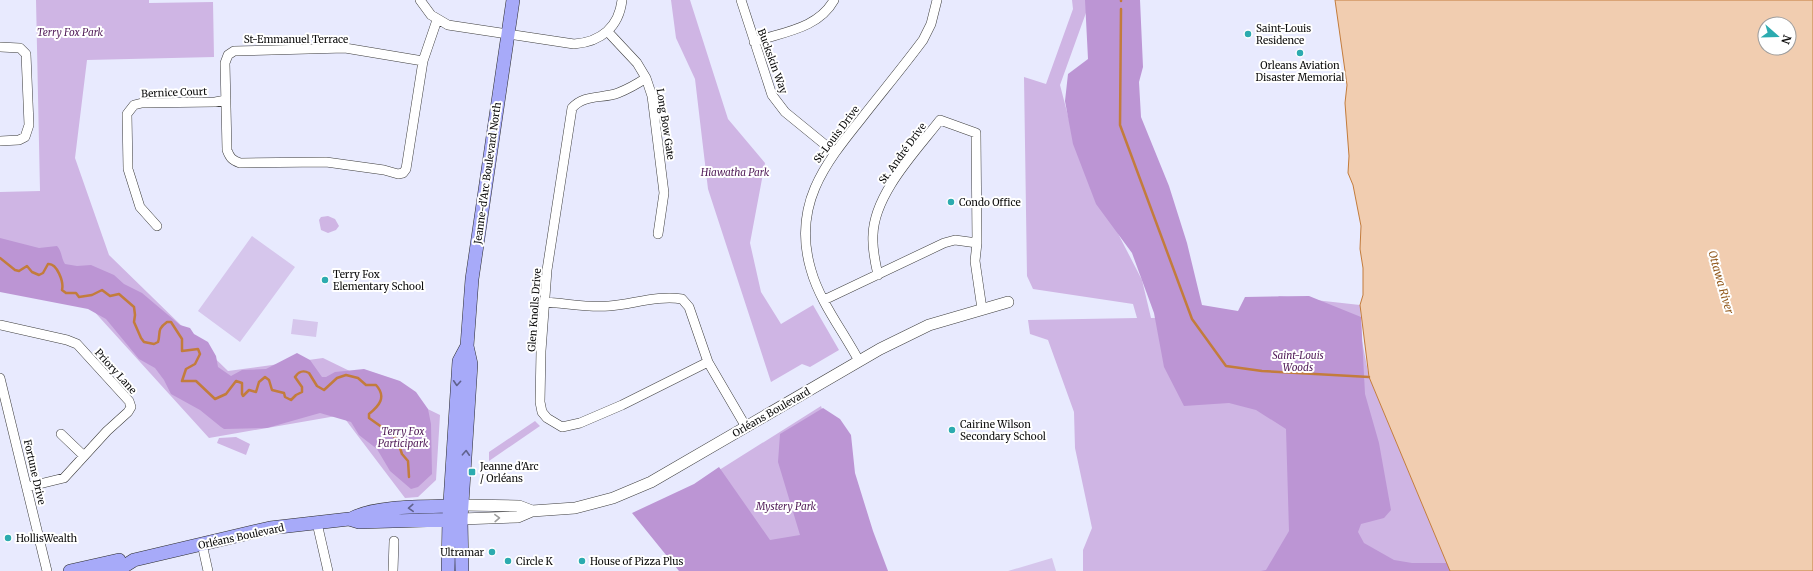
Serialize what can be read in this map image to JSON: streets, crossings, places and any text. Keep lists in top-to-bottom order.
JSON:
{
  "streets": {
    "main road": ["Jeanne-d'Arc Boulevard North", "Orléans Boulevard"],
    "street": [
      "St-Emmanuel Terrace",
      "Buckskin Way",
      "Bernice Court",
      "Long Bow Gate",
      "St-Louis Drive",
      "St. André Drive",
      "Glen Knolls Drive",
      "Priory Lane",
      "Fortune Drive"
    ]
  },
  "crossings": [
    ["St-Emmanuel Terrace", "Bernice Court"],
    ["Buckskin Way", "St-Louis Drive"],
    ["Long Bow Gate", "Glen Knolls Drive"],
    ["St-Louis Drive", "Orléans Boulevard"],
    ["St. André Drive", "Orléans Boulevard"],
    ["Jeanne-d'Arc Boulevard North", "Orléans Boulevard"],
    ["Priory Lane", "Fortune Drive"]
  ],
  "water": ["Ottawa River"],
  "parks": [
    "Terry Fox Park",
    "Hiawatha Park",
    "Saint-Louis Woods",
    "Terry Fox Participark",
    "Mystery Park"
  ],
  "places": {
    "other": [
      "Saint-Louis Residence",
      "Orleans Aviation Disaster Memorial",
      "Condo Office",
      "Terry Fox Elementary School",
      "Cairine Wilson Secondary School",
      "HollisWealth",
      "Ultramar",
      "Circle K",
      "House of Pizza Plus"
    ],
    "transit": ["Jeanne d'Arc / Orléans"]
  },
  "north": "right"
}
